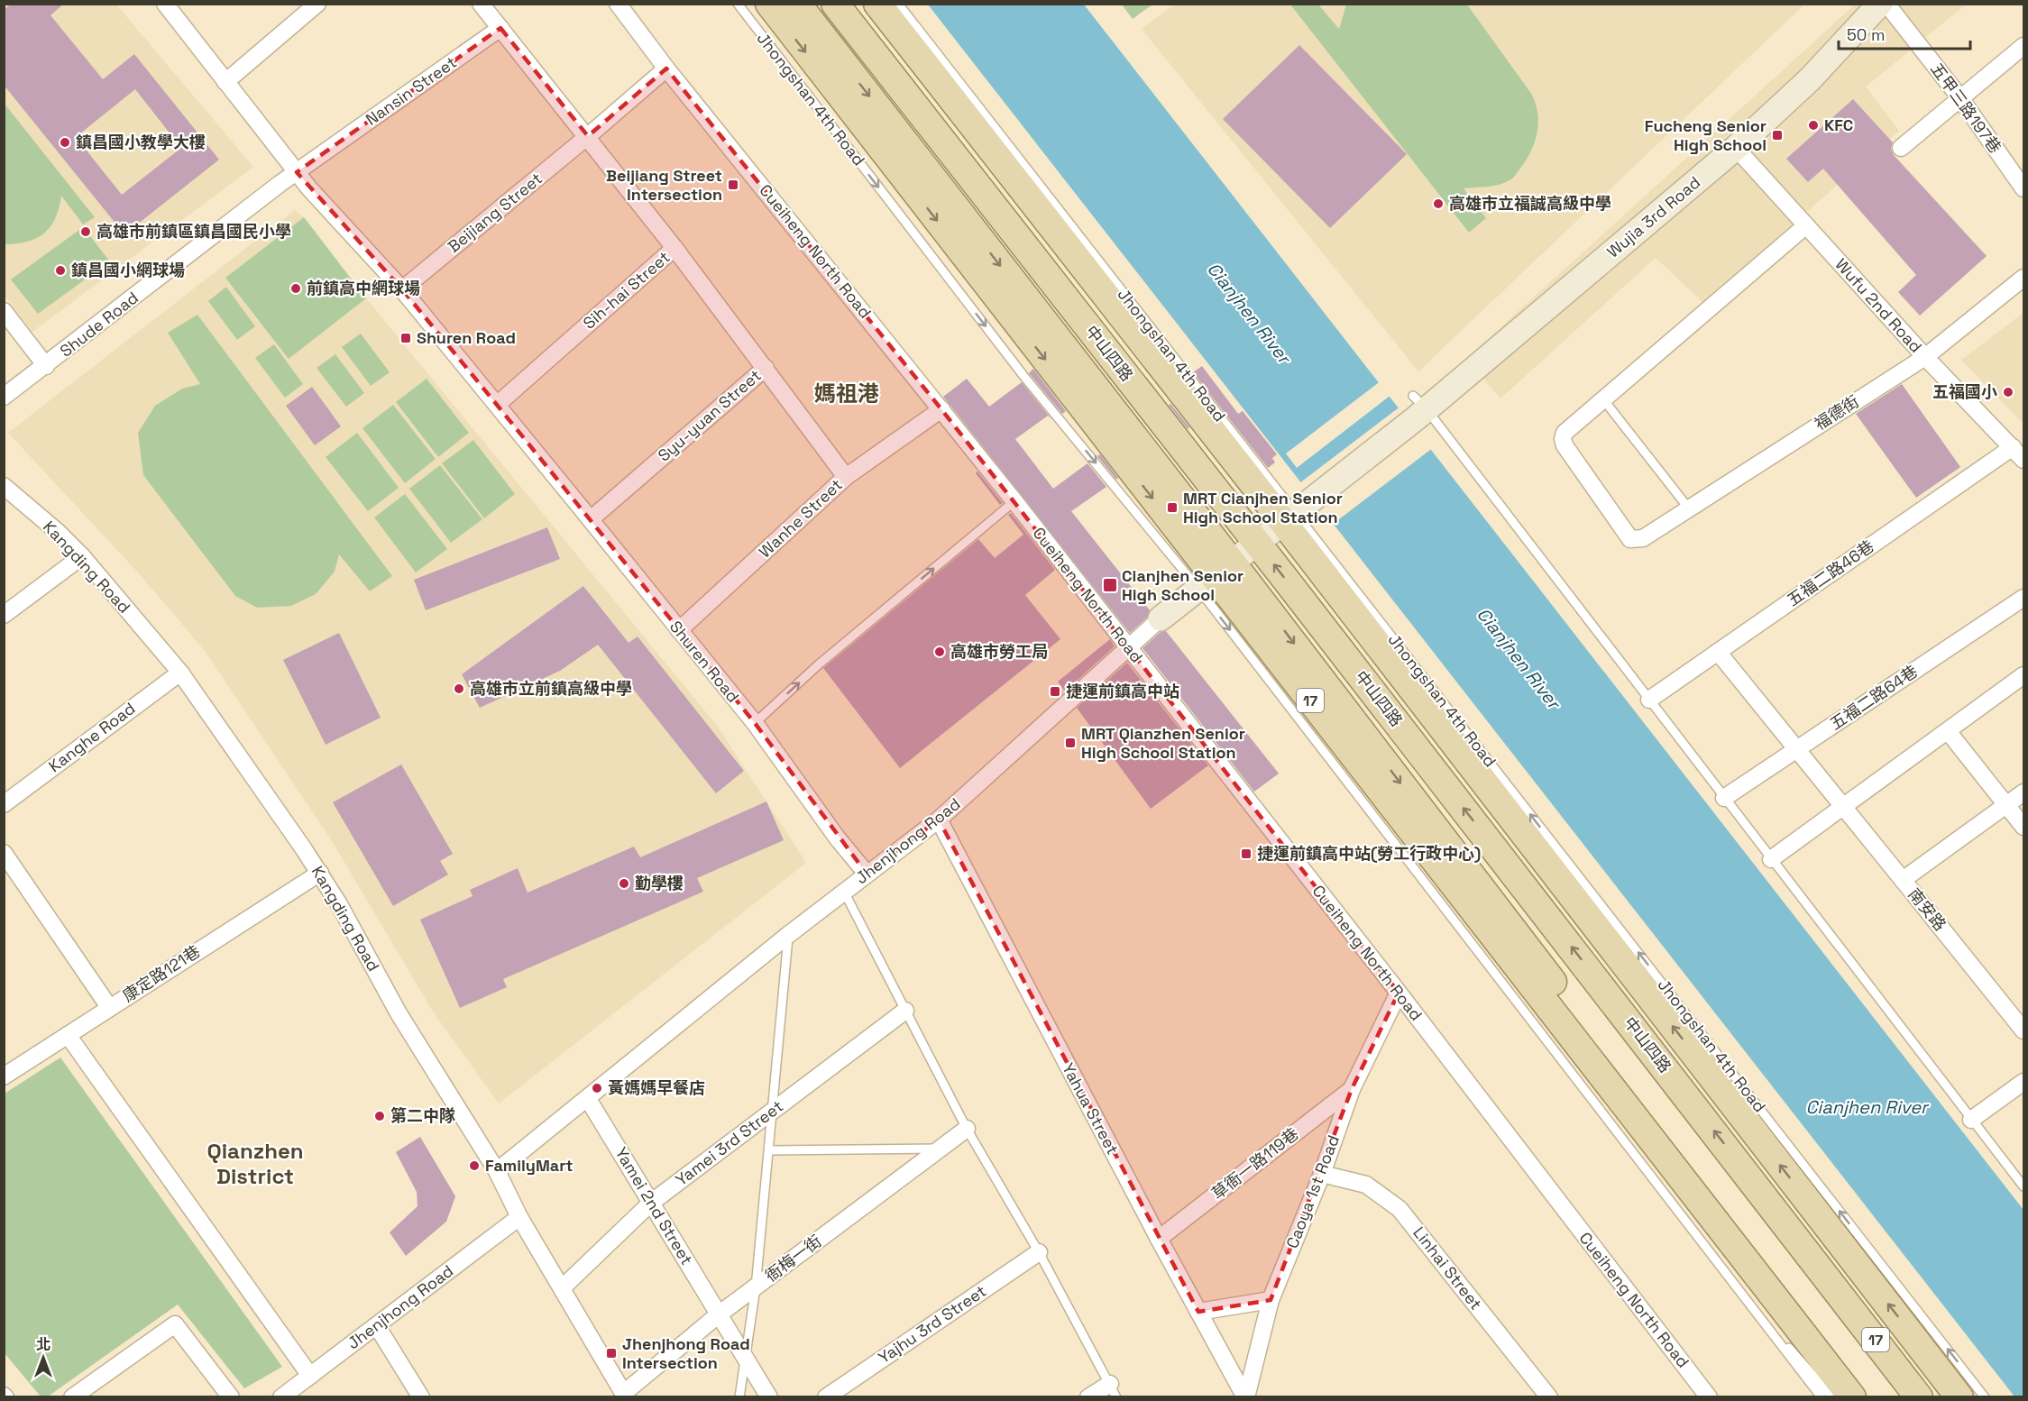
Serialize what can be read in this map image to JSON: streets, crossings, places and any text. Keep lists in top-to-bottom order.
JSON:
{
  "streets": {
    "main road": [
      "Jhongshan 4th Road",
      "Wujia 3rd Road",
      "中山四路",
      "17",
      "Jhenjhong Road"
    ],
    "street": [
      "Nansin Street",
      "五甲三路197巷",
      "Beijiang Street",
      "Cueiheng North Road",
      "Sih-hai Street",
      "Wufu 2nd Road",
      "Shude Road",
      "福德街",
      "Syu-yuan Street",
      "Wanhe Street",
      "Kangding Road",
      "五福二路46巷",
      "Shuren Road",
      "五福二路64巷",
      "Kanghe Road",
      "南安路",
      "康定路121巷",
      "Yahua Street",
      "Yamei 3rd Street",
      "草衙一路119巷",
      "Caoya 1st Road",
      "Yamei 2nd Street",
      "衙梅一街",
      "Linhai Street",
      "Yajhu 3rd Street"
    ]
  },
  "crossings": [
    ["Nansin Street", "Shude Road"],
    ["Nansin Street", "Shuren Road"],
    ["Jhongshan 4th Road", "Wujia 3rd Road"],
    ["Jhongshan 4th Road", "中山四路"],
    ["Jhongshan 4th Road", "Jhenjhong Road"],
    ["Beijiang Street", "Cueiheng North Road"],
    ["Beijiang Street", "Sih-hai Street"],
    ["Beijiang Street", "Shuren Road"],
    ["Wujia 3rd Road", "Wufu 2nd Road"],
    ["Wujia 3rd Road", "Jhenjhong Road"],
    ["Cueiheng North Road", "Jhenjhong Road"],
    ["Cueiheng North Road", "Caoya 1st Road"],
    ["Sih-hai Street", "Syu-yuan Street"],
    ["Sih-hai Street", "Shuren Road"],
    ["Wufu 2nd Road", "福德街"],
    ["Wufu 2nd Road", "五福二路46巷"],
    ["Shude Road", "Shuren Road"],
    ["中山四路", "Jhenjhong Road"],
    ["Syu-yuan Street", "Wanhe Street"],
    ["Syu-yuan Street", "Shuren Road"],
    ["Wanhe Street", "Shuren Road"],
    ["Kangding Road", "Kanghe Road"],
    ["Kangding Road", "Jhenjhong Road"],
    ["Kangding Road", "康定路121巷"],
    ["Kangding Road", "Yamei 3rd Street"],
    ["Kangding Road", "衙梅一街"],
    ["Shuren Road", "Jhenjhong Road"],
    ["Jhenjhong Road", "Yahua Street"],
    ["Jhenjhong Road", "Yamei 2nd Street"],
    ["Yahua Street", "草衙一路119巷"],
    ["Yahua Street", "Caoya 1st Road"],
    ["Yamei 3rd Street", "Yamei 2nd Street"],
    ["草衙一路119巷", "Caoya 1st Road"],
    ["Caoya 1st Road", "Linhai Street"],
    ["Yamei 2nd Street", "衙梅一街"]
  ],
  "districts": ["媽祖港", "Qianzhen District"],
  "water": ["Cianjhen River"],
  "places": {
    "other": [
      "KFC",
      "鎮昌國小教學大樓",
      "高雄市立福誠高級中學",
      "高雄市前鎮區鎮昌國民小學",
      "鎮昌國小網球場",
      "前鎮高中網球場",
      "五福國小",
      "高雄市勞工局",
      "高雄市立前鎮高級中學",
      "勤學樓",
      "黃媽媽早餐店",
      "第二中隊",
      "FamilyMart"
    ],
    "transit": [
      "Fucheng Senior High School",
      "Beijiang Street Intersection",
      "Shuren Road",
      "MRT Cianjhen Senior High School Station",
      "Cianjhen Senior High School",
      "捷運前鎮高中站",
      "MRT Qianzhen Senior High School Station",
      "捷運前鎮高中站(勞工行政中心)",
      "Jhenjhong Road Intersection"
    ]
  },
  "scale_bar": "50 m",
  "north": "top"
}
